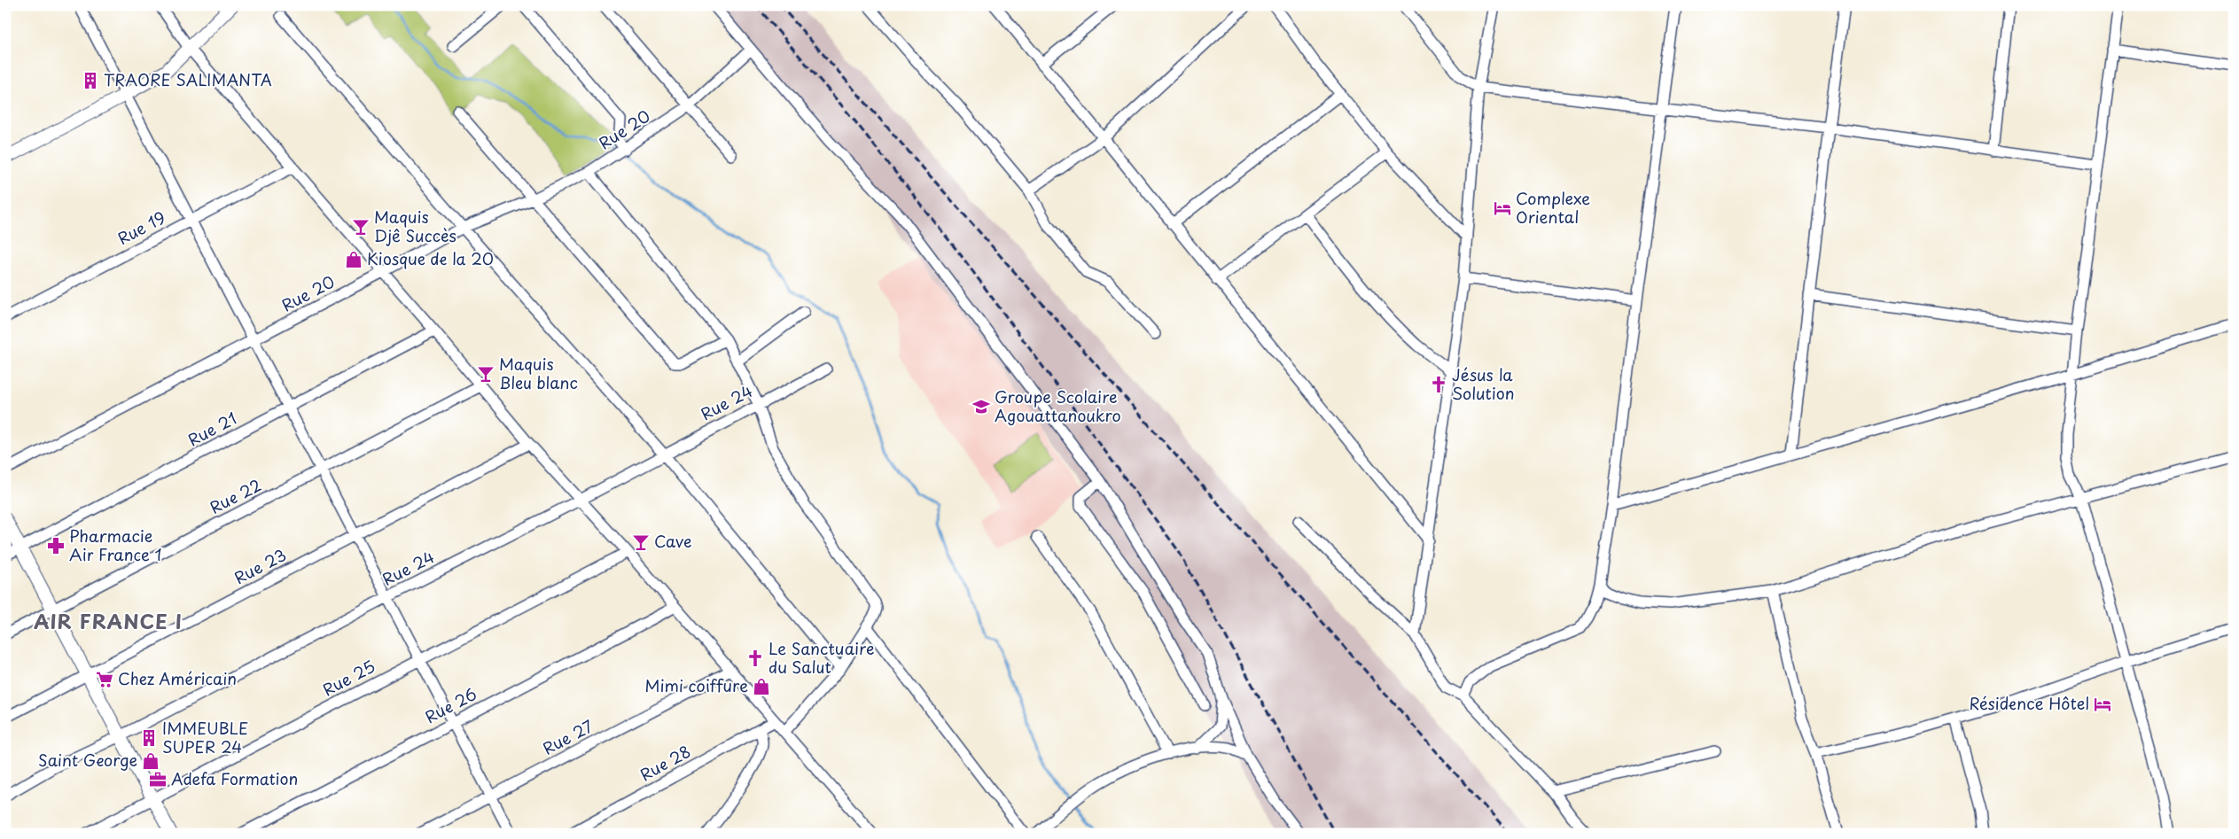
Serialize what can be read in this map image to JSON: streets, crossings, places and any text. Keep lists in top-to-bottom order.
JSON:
{
  "streets": {
    "street": [
      "Rue 20",
      "Rue 19",
      "Rue 24",
      "Rue 21",
      "Rue 22",
      "Rue 23",
      "Rue 25",
      "Rue 26",
      "Rue 27",
      "Rue 28"
    ]
  },
  "districts": ["AIR FRANCE I"],
  "places": {
    "building": ["TRAORE SALIMANTA", "IMMEUBLE SUPER 24"],
    "hotel": ["Complexe Oriental", "Résidence Hôtel"],
    "bar": ["Maquis Djê Succès", "Maquis Bleu blanc", "Cave"],
    "shop": ["Kiosque de la 20", "Mimi coiffure", "Saint George"],
    "church": ["Jésus la Solution", "Le Sanctuaire du Salut"],
    "school or university": ["Groupe Scolaire Agouattanoukro"],
    "pharmacy": ["Pharmacie Air France 1"],
    "supermarket": ["Chez Américain"],
    "office": ["Adefa Formation"]
  }
}
